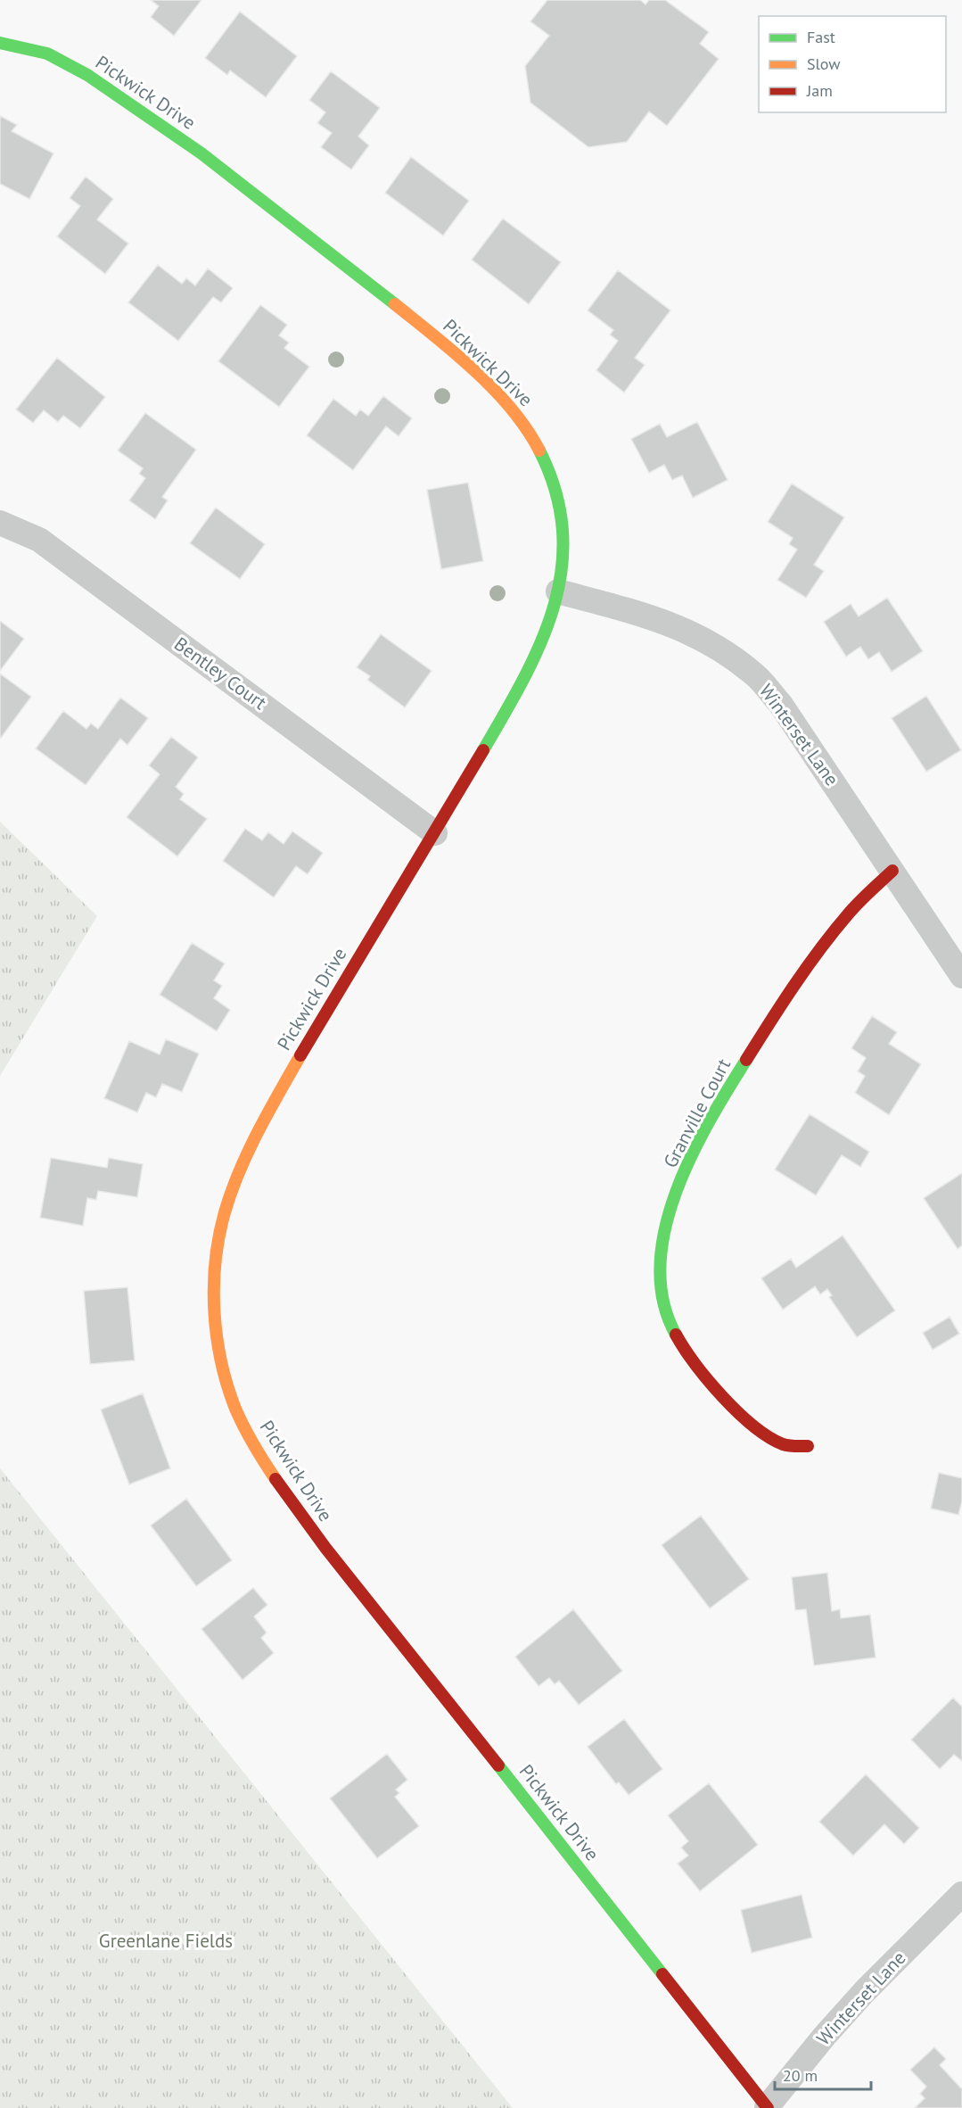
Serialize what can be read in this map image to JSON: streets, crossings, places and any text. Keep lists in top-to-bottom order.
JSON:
{
  "streets": {
    "street": [
      "Pickwick Drive",
      "Bentley Court",
      "Winterset Lane",
      "Granville Court"
    ]
  },
  "crossings": [
    ["Pickwick Drive", "Bentley Court"],
    ["Pickwick Drive", "Winterset Lane"],
    ["Winterset Lane", "Granville Court"]
  ],
  "parks": ["Greenlane Fields"],
  "legend": ["Fast", "Slow", "Jam"],
  "scale_bar": "20 m"
}
